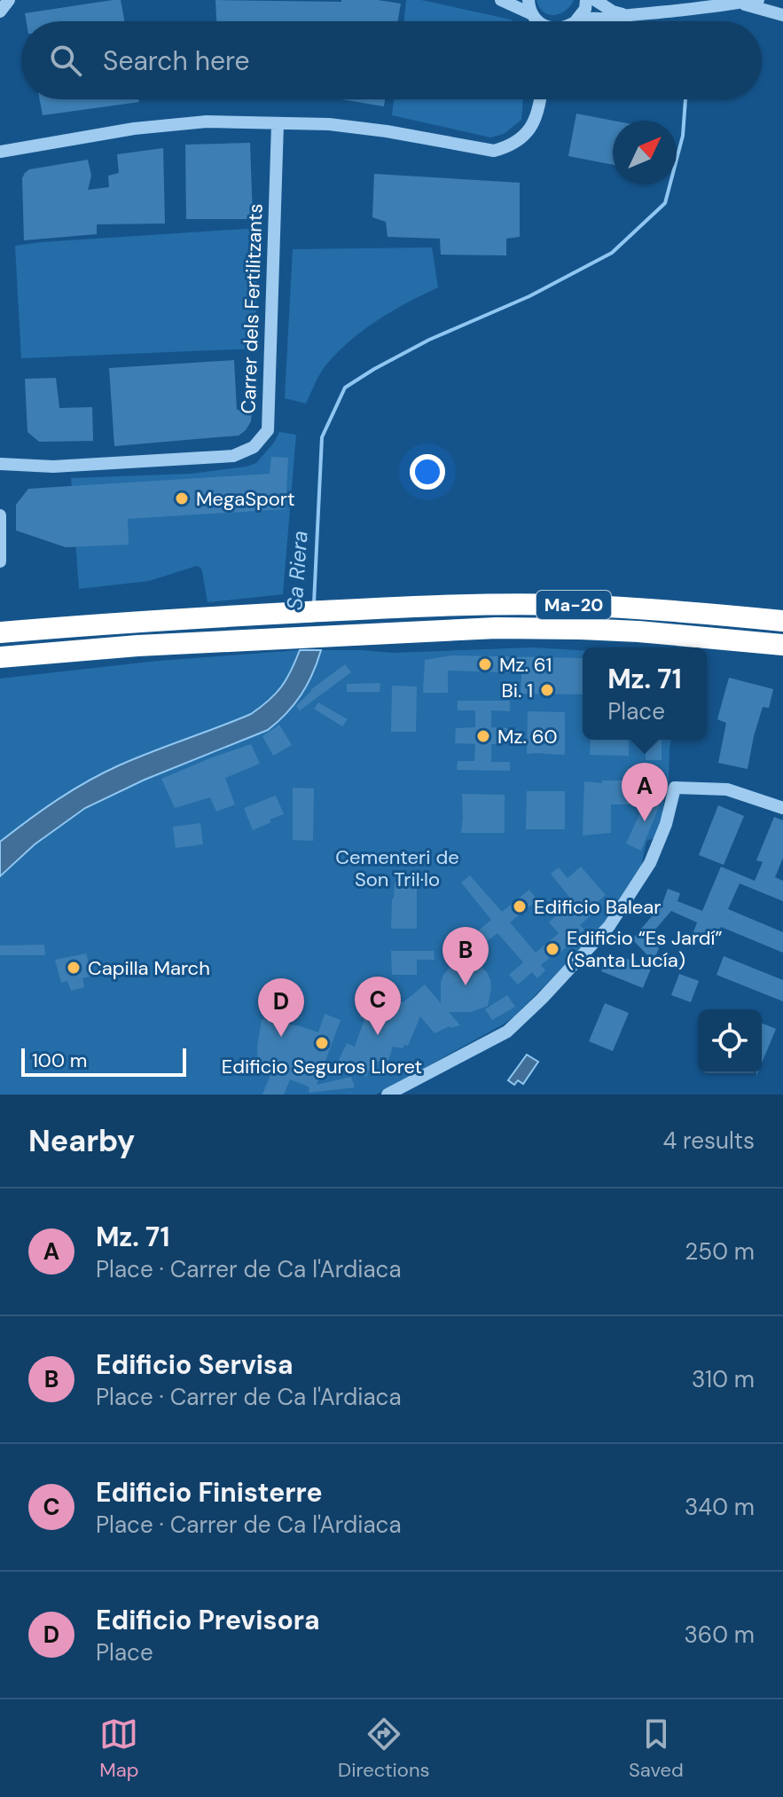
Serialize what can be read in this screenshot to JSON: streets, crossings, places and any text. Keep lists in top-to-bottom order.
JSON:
{
  "streets": {
    "highway": ["Ma-20"],
    "street": ["Carrer dels Fertilitzants"]
  },
  "water": ["Sa Riera"],
  "parks": ["Cementeri de Son Tril·lo"],
  "places": [
    "MegaSport",
    "Mz. 61",
    "Bi. 1",
    "Mz. 60",
    "Edificio Balear",
    "Edificio “Es Jardí” (Santa Lucía)",
    "Capilla March",
    "Edificio Seguros Lloret"
  ],
  "scale_bar": "100 m",
  "north": "top right",
  "page": {
    "search": "Search here",
    "popup": ["Mz. 71", "Place"],
    "pins": [
      "A",
      "B",
      "C",
      "D"
    ],
    "scale": "100 m",
    "heading": ["Nearby", "4 results"],
    "list": [
      {
        "mark": "A",
        "name": "Mz. 71",
        "note": "Place · Carrer de Ca l'Ardiaca",
        "value": "250 m"
      },
      {
        "mark": "B",
        "name": "Edificio Servisa",
        "note": "Place · Carrer de Ca l'Ardiaca",
        "value": "310 m"
      },
      {
        "mark": "C",
        "name": "Edificio Finisterre",
        "note": "Place · Carrer de Ca l'Ardiaca",
        "value": "340 m"
      },
      {
        "mark": "D",
        "name": "Edificio Previsora",
        "note": "Place",
        "value": "360 m"
      }
    ],
    "nav": ["Map", "Directions", "Saved"]
  }
}
